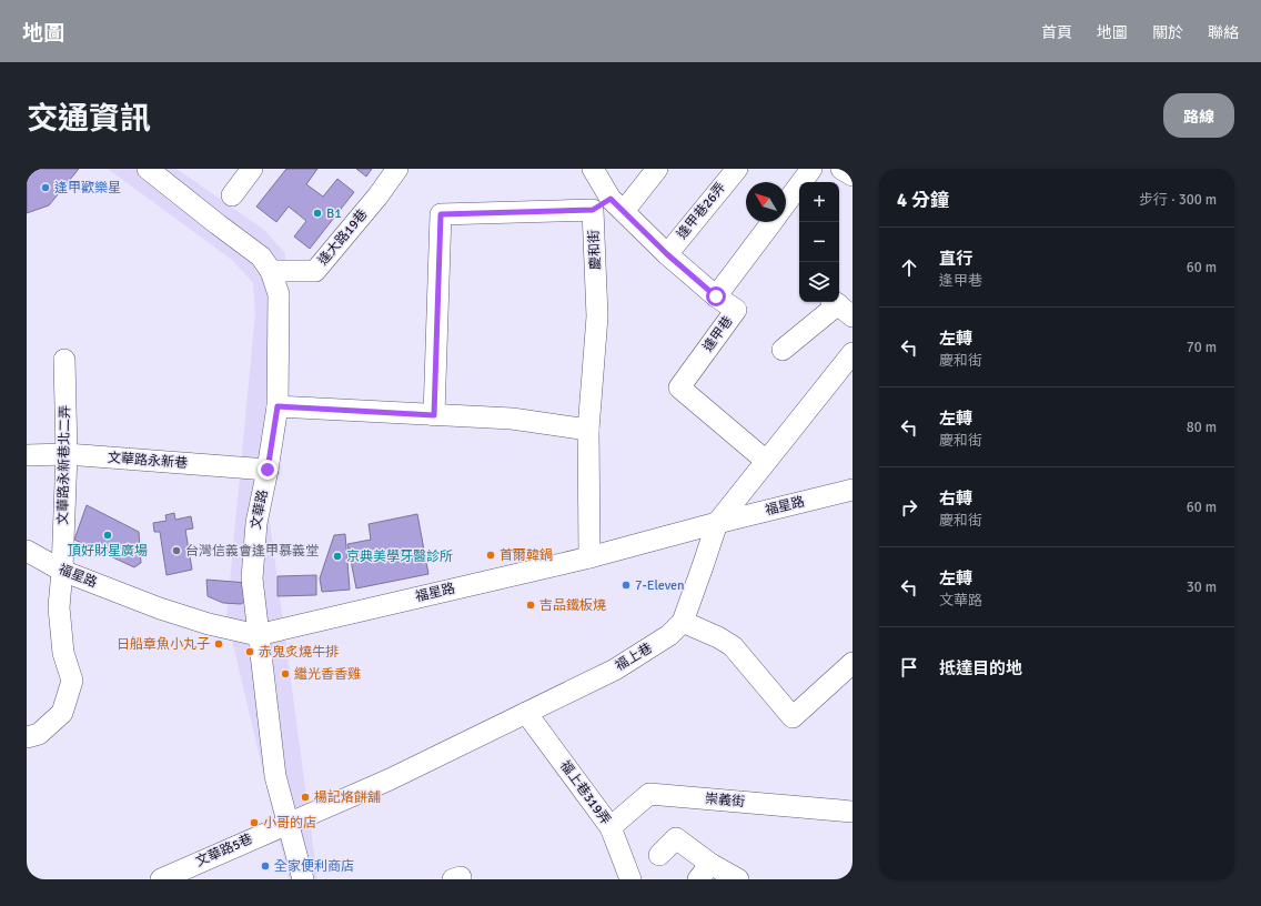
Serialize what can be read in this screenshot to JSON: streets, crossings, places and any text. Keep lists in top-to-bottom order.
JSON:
{
  "streets": {
    "street": [
      "逢甲巷26弄",
      "逢大路19巷",
      "慶和街",
      "逢甲巷",
      "文華路永新巷",
      "文華路永新巷北二弄",
      "福星路",
      "文華路",
      "福上巷",
      "福上巷319弄",
      "崇義街",
      "文華路5巷"
    ]
  },
  "crossings": [
    ["逢甲巷26弄", "逢甲巷"],
    ["逢大路19巷", "文華路"],
    ["慶和街", "福星路"],
    ["逢甲巷", "福上巷"],
    ["文華路永新巷", "文華路永新巷北二弄"],
    ["文華路永新巷", "文華路"],
    ["文華路永新巷北二弄", "福星路"],
    ["福星路", "文華路"],
    ["福星路", "福上巷"],
    ["文華路", "福上巷"],
    ["文華路", "文華路5巷"],
    ["福上巷", "福上巷319弄"],
    ["福上巷", "文華路5巷"],
    ["福上巷319弄", "崇義街"]
  ],
  "places": [
    "逢甲歡樂星",
    "B1",
    "頂好財星廣場",
    "台灣信義會逢甲慕義堂",
    "首爾韓鍋",
    "京典美學牙醫診所",
    "7-Eleven",
    "吉品鐵板燒",
    "日船章魚小丸子",
    "赤鬼炙燒牛排",
    "繼光香香雞",
    "楊記烙餅舖",
    "小哥的店",
    "全家便利商店"
  ],
  "north": "top left",
  "page": {
    "header": "地圖",
    "nav": [
      "首頁",
      "地圖",
      "關於",
      "聯絡"
    ],
    "title": "交通資訊",
    "buttons": "路線",
    "heading": ["4 分鐘", "步行 · 300 m"],
    "map_buttons": ["+", "−"],
    "list": [
      ["直行", "逢甲巷", "60 m"],
      ["左轉", "慶和街", "70 m"],
      ["左轉", "慶和街", "80 m"],
      ["右轉", "慶和街", "60 m"],
      ["左轉", "文華路", "30 m"],
      "抵達目的地"
    ]
  }
}
